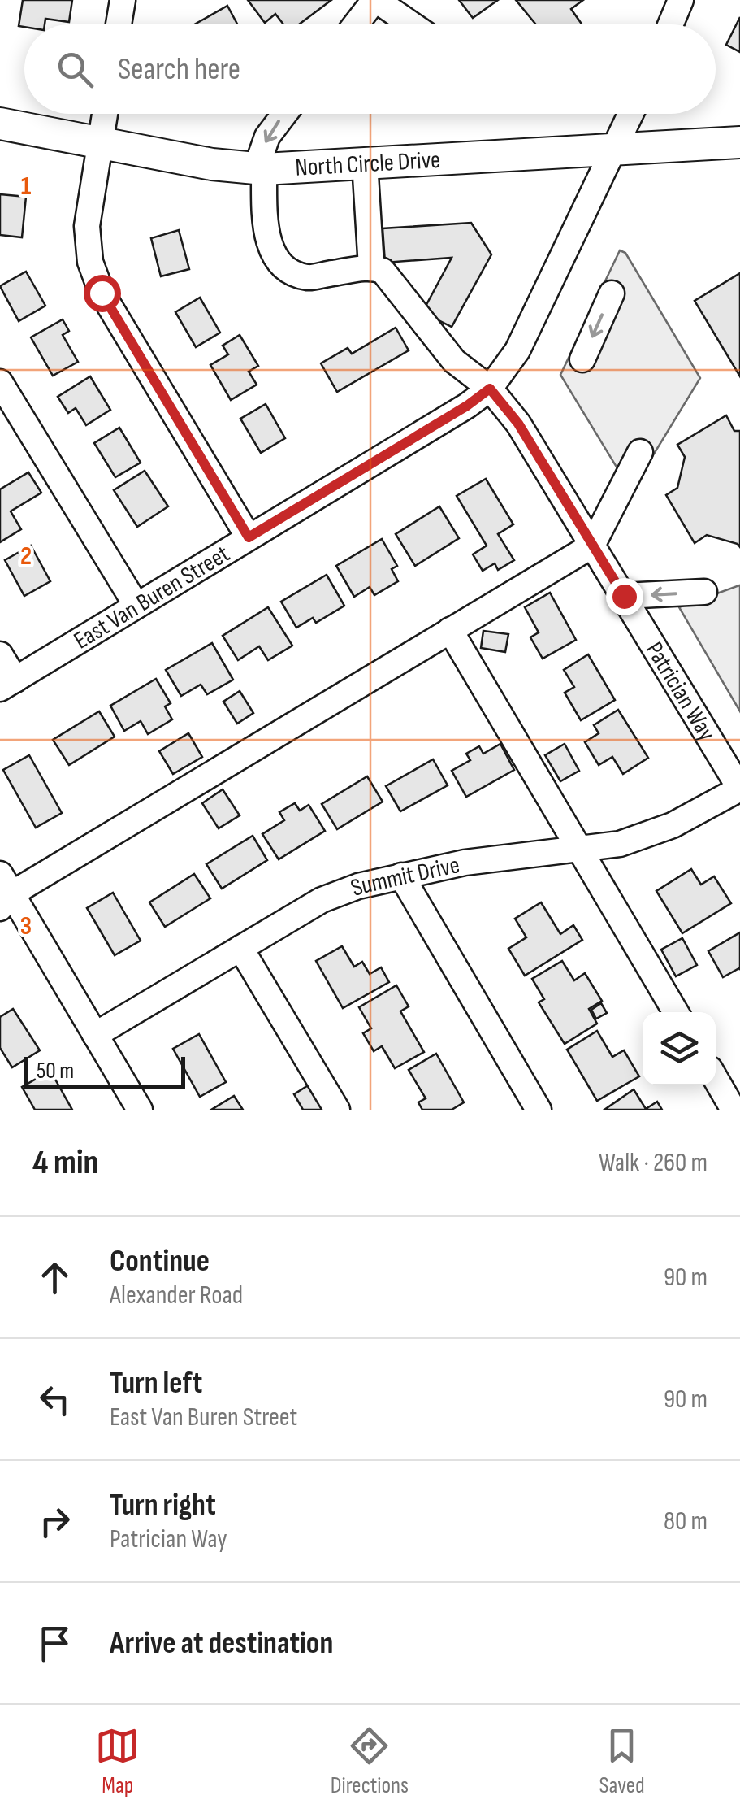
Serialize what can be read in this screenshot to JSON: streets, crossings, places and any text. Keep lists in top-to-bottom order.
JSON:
{
  "streets": {
    "main road": ["North Circle Drive"],
    "street": ["East Van Buren Street", "Patrician Way", "Summit Drive"]
  },
  "crossings": [
    ["North Circle Drive", "East Van Buren Street"],
    ["East Van Buren Street", "Patrician Way"],
    ["Patrician Way", "Summit Drive"]
  ],
  "scale_bar": "50 m",
  "page": {
    "search": "Search here",
    "scale": "50 m",
    "heading": ["4 min", "Walk · 260 m"],
    "list": [
      ["Continue", "Alexander Road", "90 m"],
      ["Turn left", "East Van Buren Street", "90 m"],
      ["Turn right", "Patrician Way", "80 m"],
      "Arrive at destination"
    ],
    "nav": ["Map", "Directions", "Saved"]
  },
  "grid": {
    "rows": ["1", "2", "3"]
  }
}
